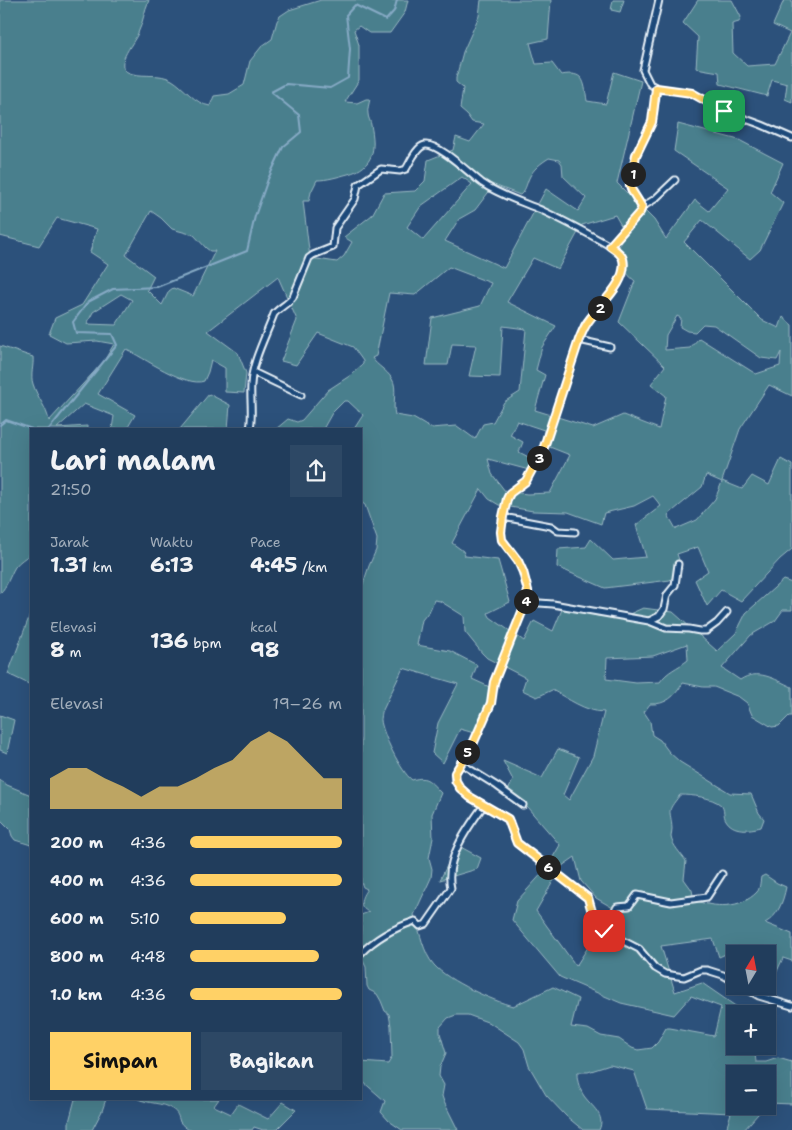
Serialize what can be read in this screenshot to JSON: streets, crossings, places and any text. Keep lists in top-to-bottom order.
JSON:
{
  "north": "top",
  "page": {
    "pins": [
      "1",
      "2",
      "3",
      "4",
      "5",
      "6"
    ],
    "heading": ["Lari malam", "21:50"],
    "stats": [
      ["Jarak", "1.31 km"],
      ["Waktu", "6:13"],
      ["Pace", "4:45 /km"],
      ["Elevasi", "8 m"],
      ["136 bpm"],
      ["kcal", "98"]
    ],
    "chart": ["Elevasi", "19–26 m"],
    "list": [
      {
        "name": "200 m",
        "note": "4:36"
      },
      {
        "name": "400 m",
        "note": "4:36"
      },
      {
        "name": "600 m",
        "note": "5:10"
      },
      {
        "name": "800 m",
        "note": "4:48"
      },
      {
        "name": "1.0 km",
        "note": "4:36"
      }
    ],
    "map_buttons": ["+", "−"],
    "buttons": ["Simpan", "Bagikan"]
  }
}
